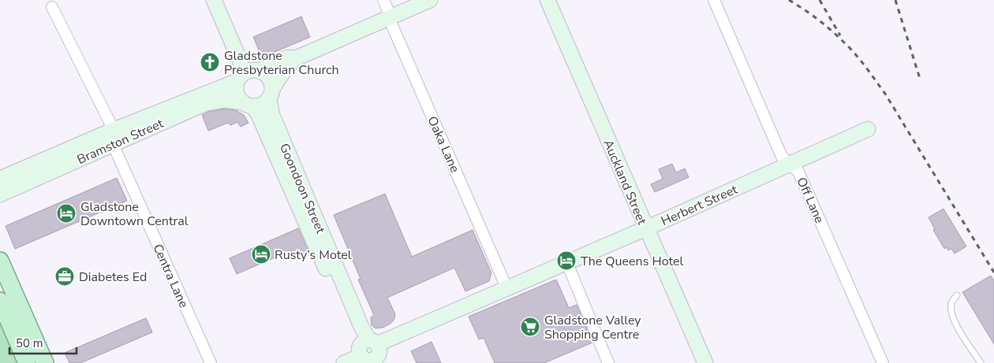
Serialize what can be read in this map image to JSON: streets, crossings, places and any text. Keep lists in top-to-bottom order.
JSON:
{
  "streets": {
    "street": [
      "Bramston Street",
      "Oaka Lane",
      "Auckland Street",
      "Goondoon Street",
      "Off Lane",
      "Herbert Street",
      "Centra Lane"
    ]
  },
  "crossings": [
    ["Bramston Street", "Oaka Lane"],
    ["Bramston Street", "Goondoon Street"],
    ["Bramston Street", "Centra Lane"],
    ["Oaka Lane", "Herbert Street"],
    ["Auckland Street", "Herbert Street"],
    ["Goondoon Street", "Herbert Street"],
    ["Off Lane", "Herbert Street"]
  ],
  "places": {
    "church": ["Gladstone Presbyterian Church"],
    "hotel": ["Gladstone Downtown Central", "Rusty’s Motel", "The Queens Hotel"],
    "office": ["Diabetes Ed"],
    "supermarket": ["Gladstone Valley Shopping Centre"]
  },
  "scale_bar": "50 m"
}
